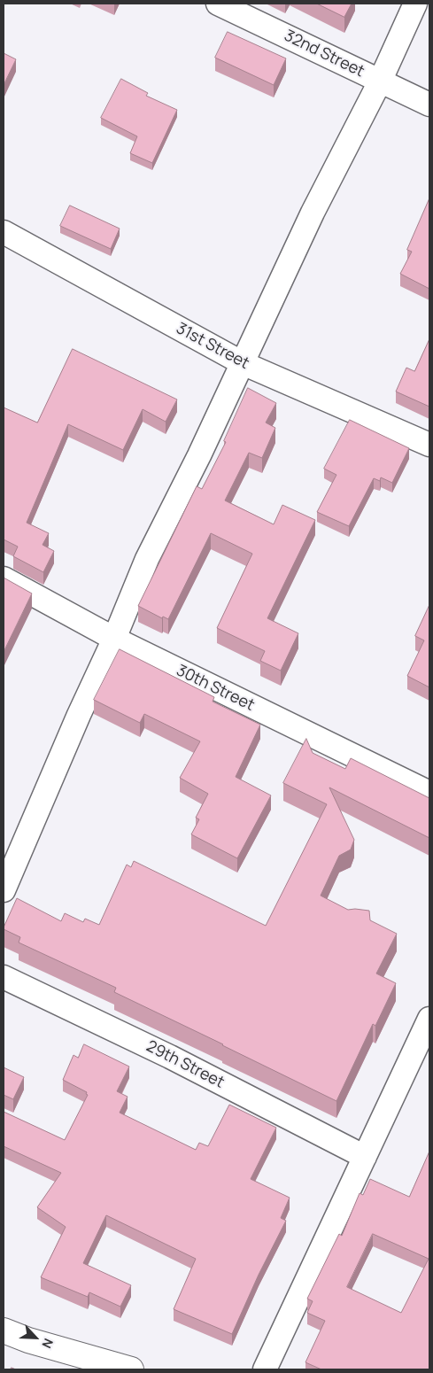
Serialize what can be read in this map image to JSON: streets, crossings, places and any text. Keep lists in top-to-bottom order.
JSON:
{
  "streets": {
    "street": [
      "32nd Street",
      "31st Street",
      "30th Street",
      "29th Street"
    ]
  },
  "north": "bottom right"
}
